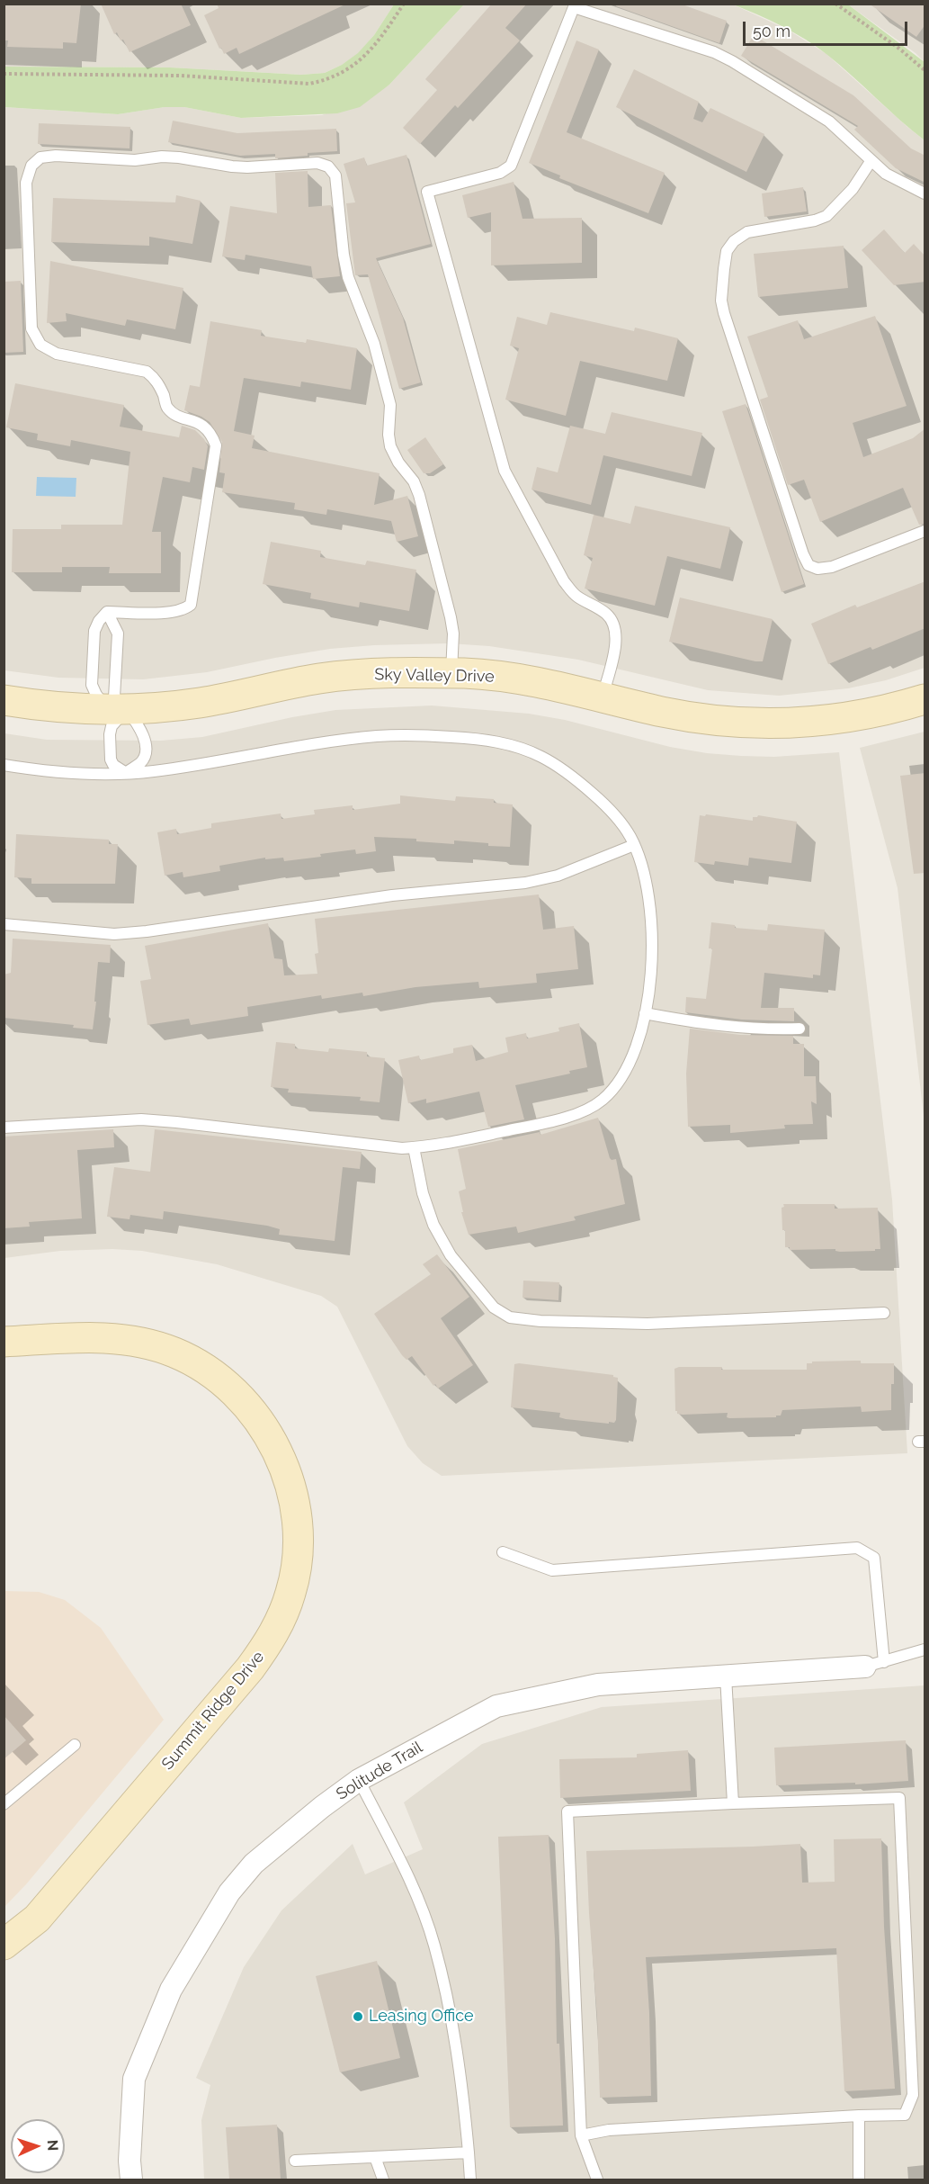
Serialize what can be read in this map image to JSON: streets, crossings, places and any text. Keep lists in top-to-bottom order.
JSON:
{
  "streets": {
    "street": ["Sky Valley Drive", "Summit Ridge Drive", "Solitude Trail"]
  },
  "places": ["Leasing Office"],
  "scale_bar": "50 m",
  "north": "right"
}
